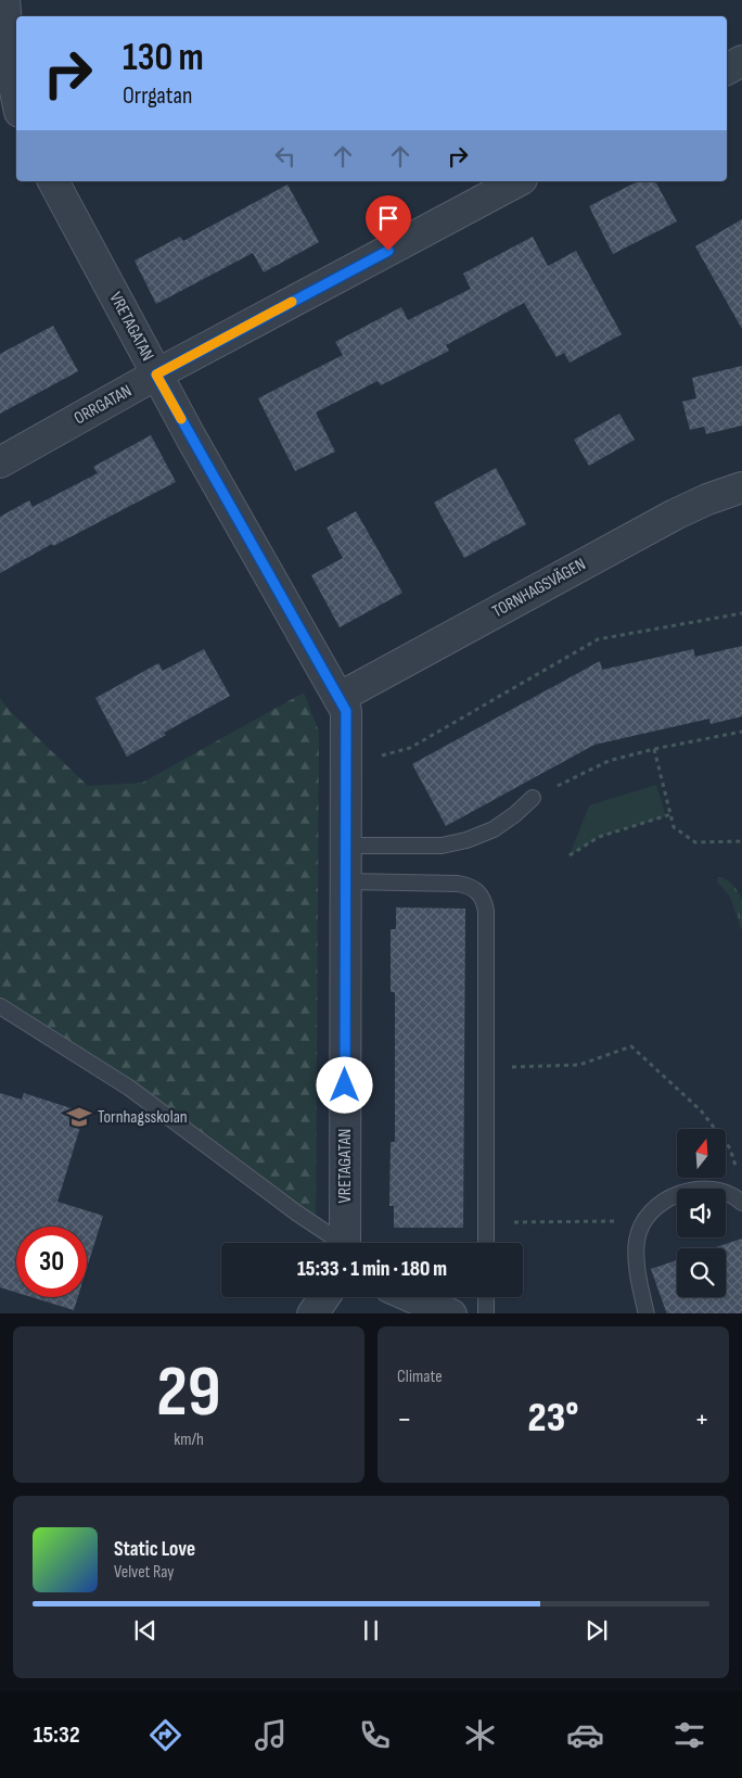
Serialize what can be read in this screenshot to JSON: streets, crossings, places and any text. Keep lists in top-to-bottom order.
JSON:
{
  "streets": {
    "street": ["VRETAGATAN", "ORRGATAN", "TORNHAGSVÄGEN"]
  },
  "crossings": [
    ["VRETAGATAN", "ORRGATAN"],
    ["VRETAGATAN", "TORNHAGSVÄGEN"]
  ],
  "places": {
    "school or university": ["Tornhagsskolan"]
  },
  "north": "top",
  "page": {
    "turn": ["130 m", "Orrgatan"],
    "limit": "30",
    "trip": "15:33 · 1 min · 180 m",
    "tile": [
      ["29", "km/h"],
      "Climate"
    ],
    "heat": ["−", "23°", "+"],
    "song": ["Static Love", "Velvet Ray"],
    "tabs": "15:32"
  }
}
